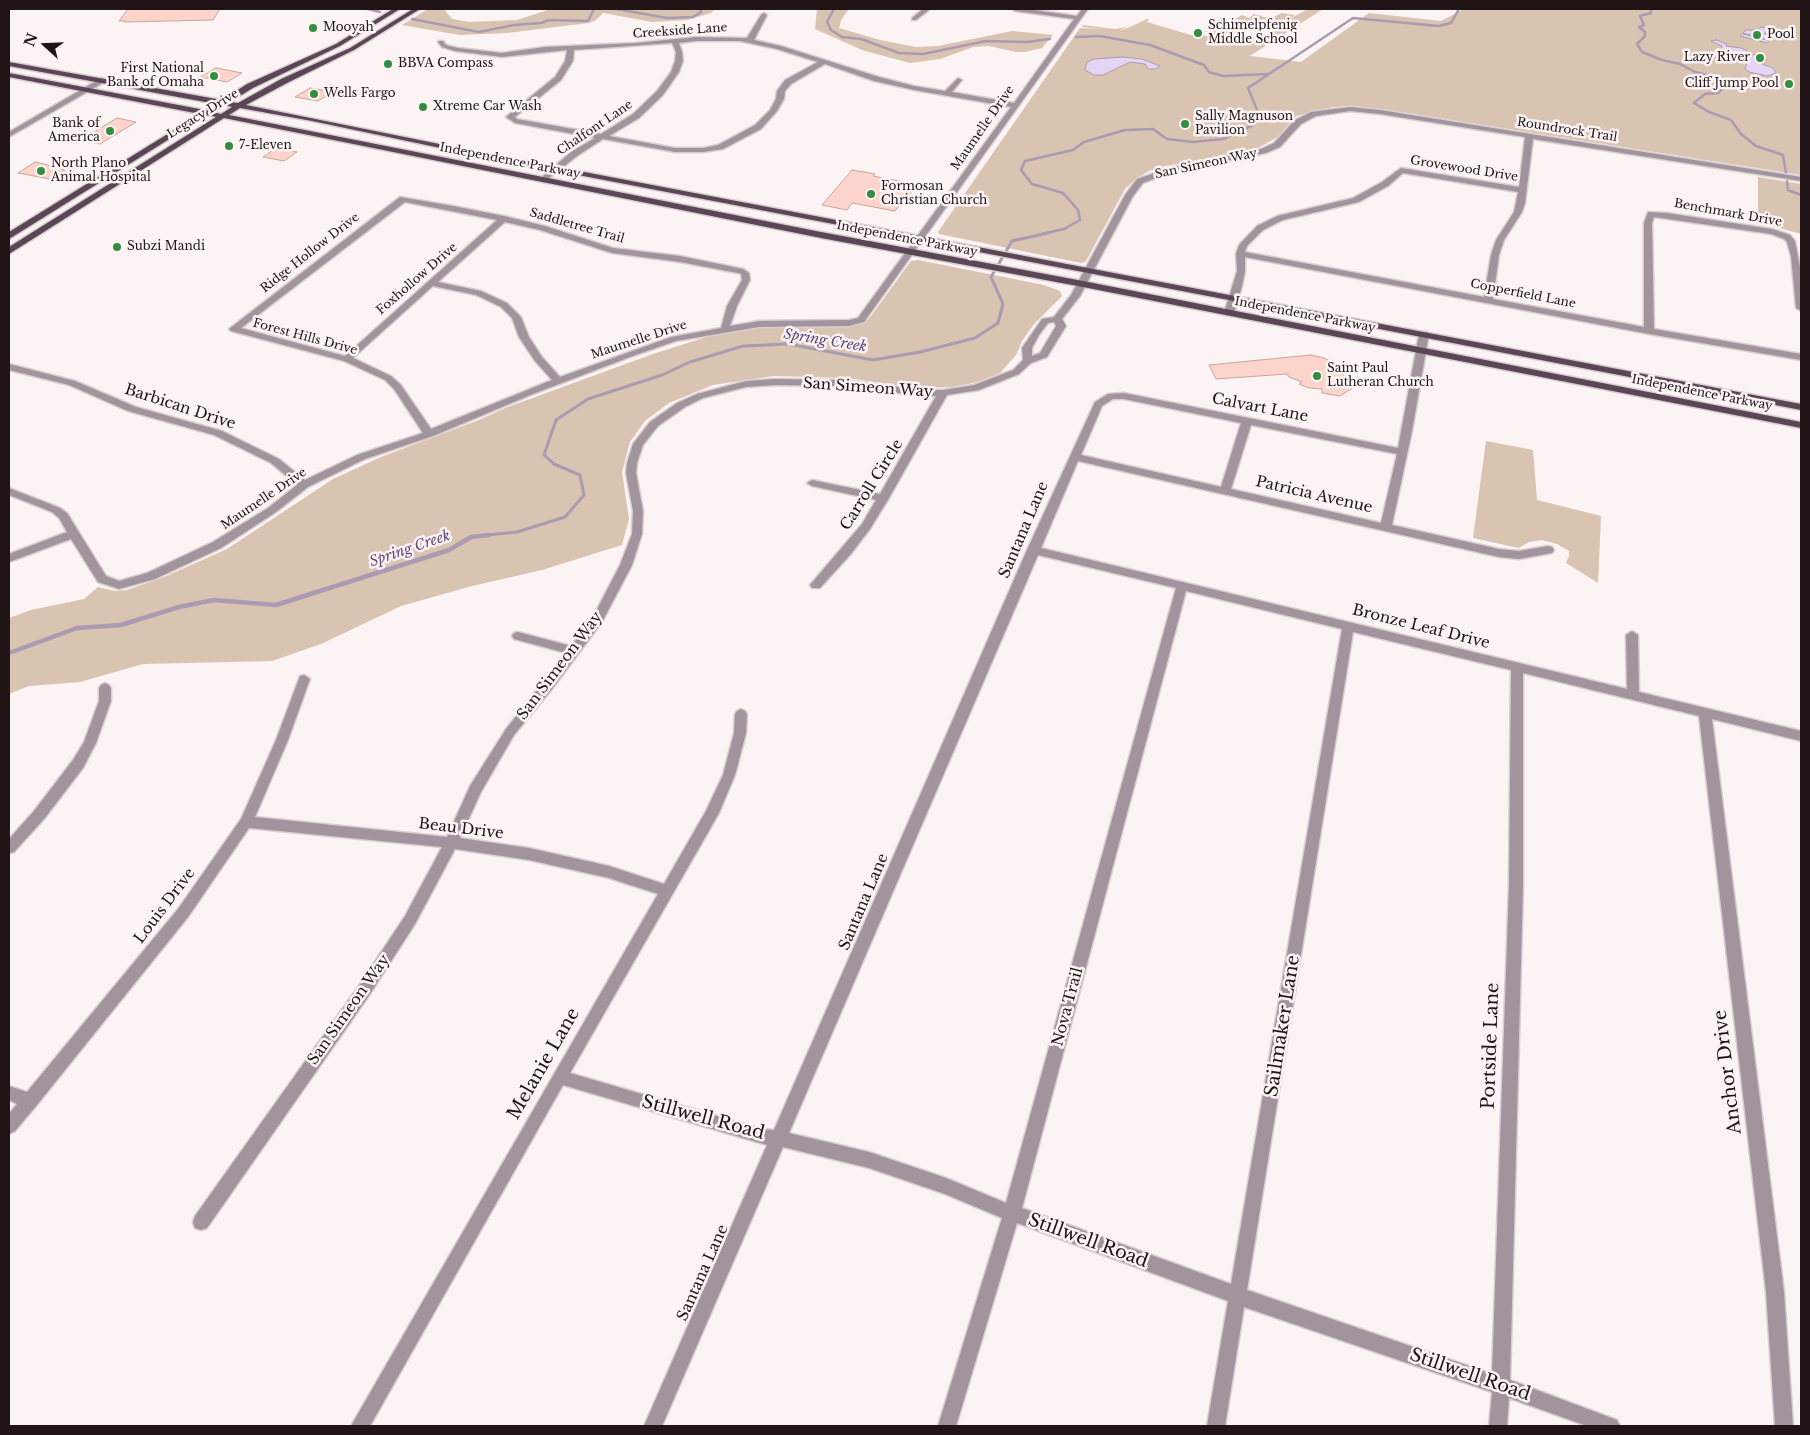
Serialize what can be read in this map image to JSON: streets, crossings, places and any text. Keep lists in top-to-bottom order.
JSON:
{
  "streets": {
    "main road": ["Legacy Drive", "Independence Parkway"],
    "street": [
      "Creekside Lane",
      "Chalfont Lane",
      "Maumelle Drive",
      "Roundrock Trail",
      "San Simeon Way",
      "Grovewood Drive",
      "Benchmark Drive",
      "Saddletree Trail",
      "Ridge Hollow Drive",
      "Foxhollow Drive",
      "Copperfield Lane",
      "Forest Hills Drive",
      "Barbican Drive",
      "Calvart Lane",
      "Carroll Circle",
      "Patricia Avenue",
      "Santana Lane",
      "Bronze Leaf Drive",
      "Beau Drive",
      "Louis Drive",
      "Nova Trail",
      "Sailmaker Lane",
      "Portside Lane",
      "Melanie Lane",
      "Anchor Drive",
      "Stillwell Road"
    ]
  },
  "crossings": [
    ["Creekside Lane", "Chalfont Lane"],
    ["Creekside Lane", "Maumelle Drive"],
    ["Legacy Drive", "Independence Parkway"],
    ["Chalfont Lane", "Independence Parkway"],
    ["Maumelle Drive", "Independence Parkway"],
    ["Maumelle Drive", "Saddletree Trail"],
    ["Maumelle Drive", "Forest Hills Drive"],
    ["Maumelle Drive", "Barbican Drive"],
    ["Roundrock Trail", "San Simeon Way"],
    ["Independence Parkway", "San Simeon Way"],
    ["San Simeon Way", "Carroll Circle"],
    ["San Simeon Way", "Beau Drive"],
    ["Grovewood Drive", "Copperfield Lane"],
    ["Benchmark Drive", "Copperfield Lane"],
    ["Saddletree Trail", "Ridge Hollow Drive"],
    ["Saddletree Trail", "Foxhollow Drive"],
    ["Ridge Hollow Drive", "Forest Hills Drive"],
    ["Foxhollow Drive", "Forest Hills Drive"],
    ["Calvart Lane", "Santana Lane"],
    ["Patricia Avenue", "Santana Lane"],
    ["Santana Lane", "Bronze Leaf Drive"],
    ["Santana Lane", "Stillwell Road"],
    ["Bronze Leaf Drive", "Nova Trail"],
    ["Bronze Leaf Drive", "Sailmaker Lane"],
    ["Bronze Leaf Drive", "Portside Lane"],
    ["Bronze Leaf Drive", "Anchor Drive"],
    ["Beau Drive", "Louis Drive"],
    ["Beau Drive", "Melanie Lane"],
    ["Nova Trail", "Stillwell Road"],
    ["Sailmaker Lane", "Stillwell Road"],
    ["Portside Lane", "Stillwell Road"],
    ["Melanie Lane", "Stillwell Road"]
  ],
  "water": ["Spring Creek"],
  "places": [
    "Mooyah",
    "Schimelpfenig Middle School",
    "Pool",
    "Lazy River",
    "BBVA Compass",
    "First National Bank of Omaha",
    "Cliff Jump Pool",
    "Wells Fargo",
    "Xtreme Car Wash",
    "Sally Magnuson Pavilion",
    "Bank of America",
    "7-Eleven",
    "North Plano Animal Hospital",
    "Formosan Christian Church",
    "Subzi Mandi",
    "Saint Paul Lutheran Church"
  ],
  "north": "left"
}
